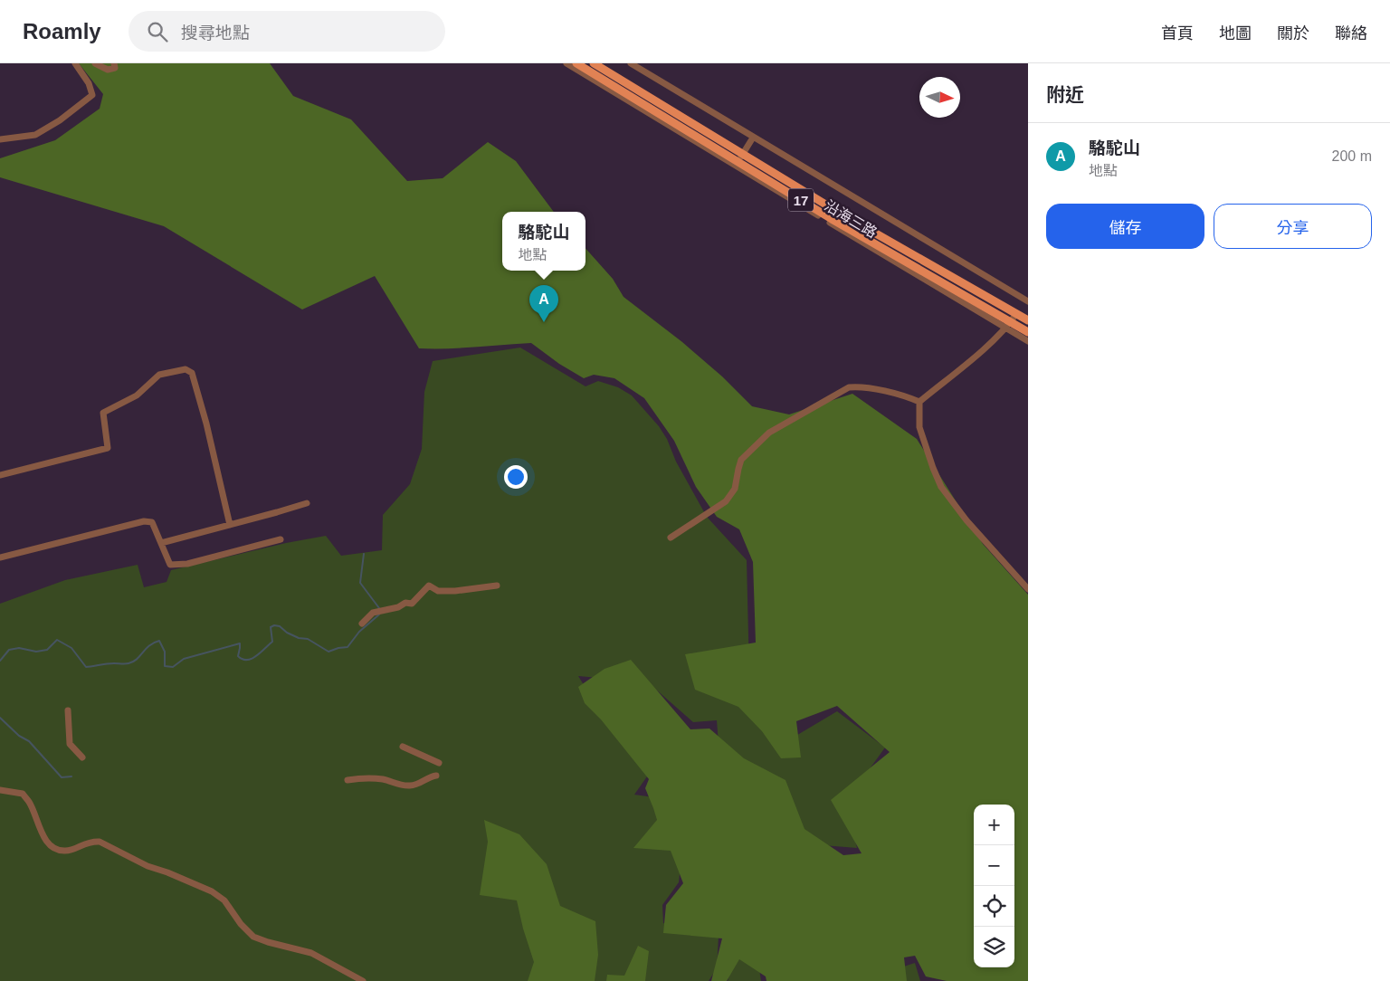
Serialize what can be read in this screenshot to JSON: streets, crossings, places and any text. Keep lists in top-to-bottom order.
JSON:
{
  "streets": {
    "main road": ["17", "沿海三路"]
  },
  "north": "right",
  "page": {
    "header": "Roamly",
    "search": "搜尋地點",
    "nav": [
      "首頁",
      "地圖",
      "關於",
      "聯絡"
    ],
    "heading": "附近",
    "list": [
      {
        "mark": "A",
        "name": "駱駝山",
        "note": "地點",
        "value": "200 m"
      }
    ],
    "buttons": ["儲存", "分享"],
    "popup": ["駱駝山", "地點"],
    "pins": "A",
    "map_buttons": ["+", "−"]
  }
}
